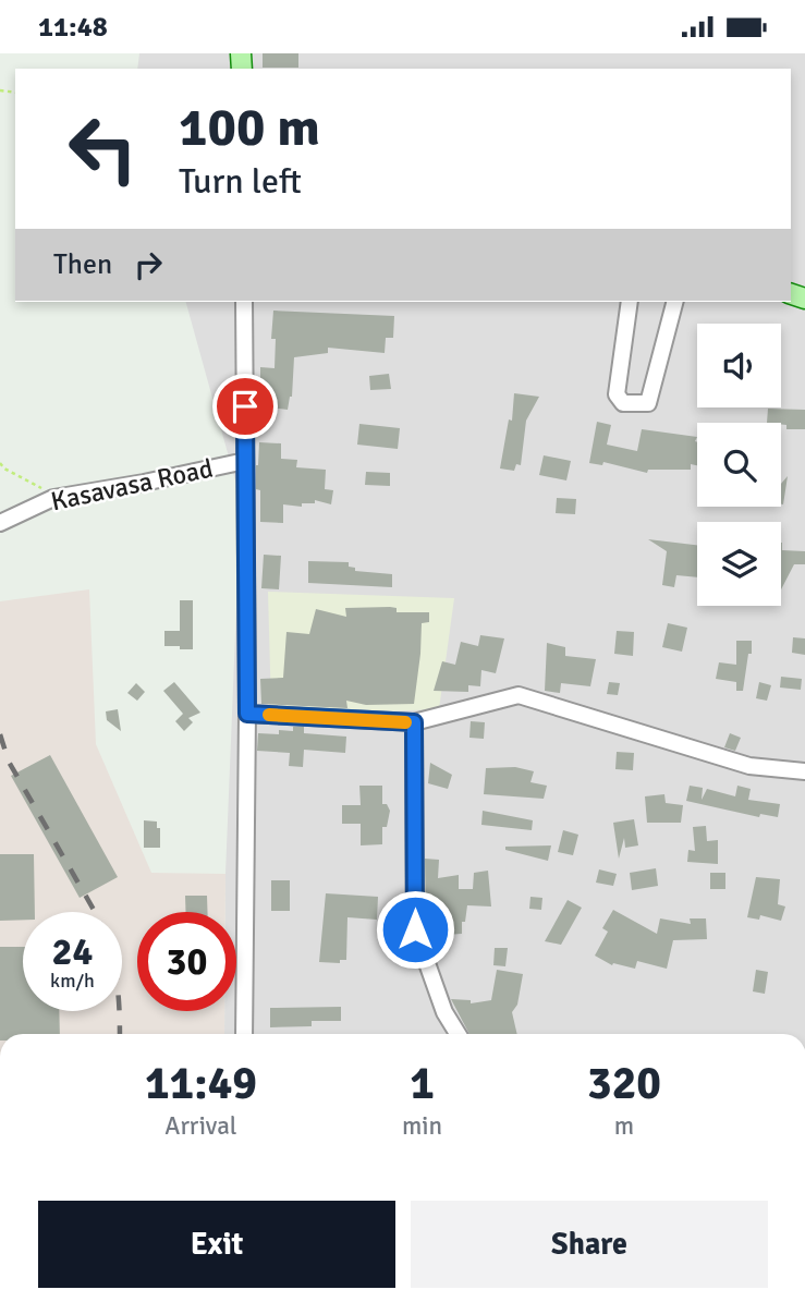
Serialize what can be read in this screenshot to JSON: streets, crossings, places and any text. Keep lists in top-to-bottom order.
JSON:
{
  "streets": {
    "street": ["Kasavasa Road"]
  },
  "page": {
    "status": "11:48",
    "turn": ["100 m", "Turn left"],
    "then": "Then",
    "speed": "24 km/h",
    "limit": "30",
    "eta": [
      "11:49",
      "Arrival",
      "1",
      "min",
      "320",
      "m"
    ],
    "buttons": ["Exit", "Share"]
  }
}
